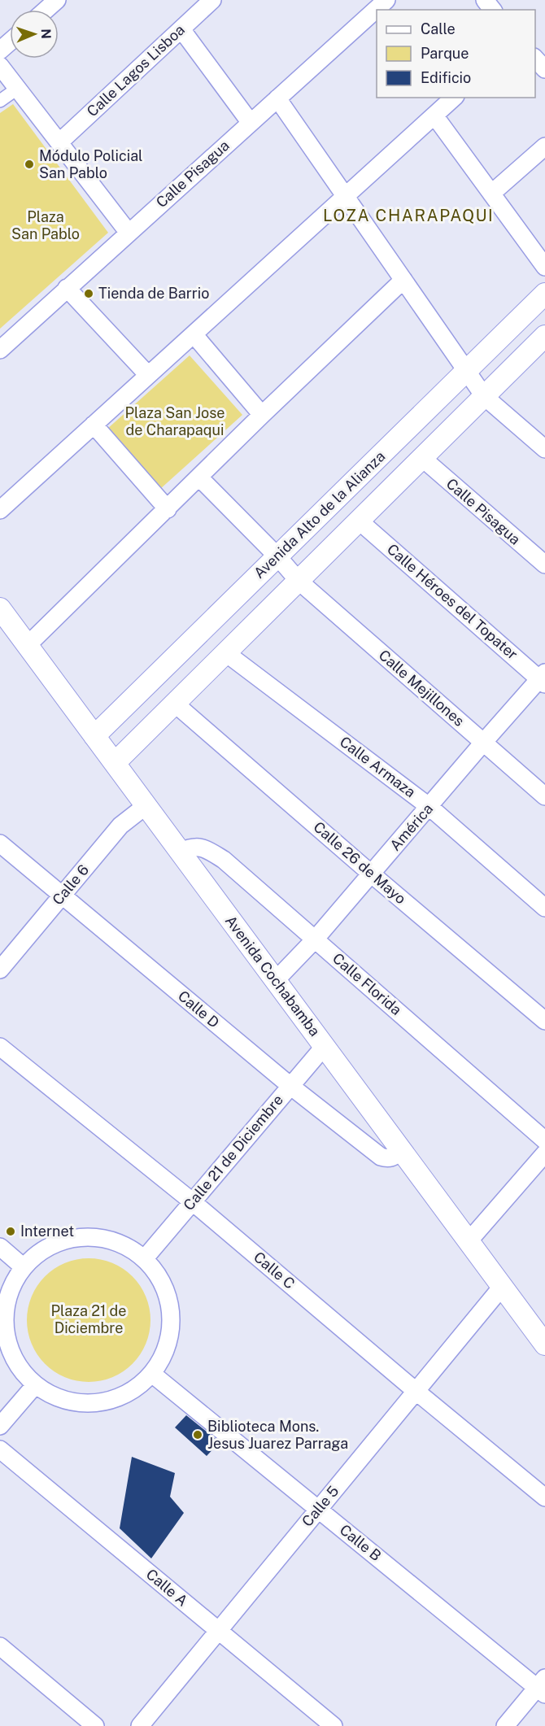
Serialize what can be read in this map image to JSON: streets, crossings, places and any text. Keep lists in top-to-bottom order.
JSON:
{
  "streets": {
    "street": [
      "Calle Lagos Lisboa",
      "Calle Pisagua",
      "Avenida Alto de la Alianza",
      "Calle Héroes del Topater",
      "Calle Mejillones",
      "Calle Armaza",
      "América",
      "Calle 26 de Mayo",
      "Calle 6",
      "Avenida Cochabamba",
      "Calle Florida",
      "Calle D",
      "Calle 21 de Diciembre",
      "Calle C",
      "Calle 5",
      "Calle B",
      "Calle A"
    ]
  },
  "crossings": [
    ["Calle Pisagua", "Avenida Alto de la Alianza"],
    ["Avenida Alto de la Alianza", "Calle Héroes del Topater"],
    ["Avenida Alto de la Alianza", "Calle Mejillones"],
    ["Avenida Alto de la Alianza", "Calle Armaza"],
    ["Avenida Alto de la Alianza", "Calle 26 de Mayo"],
    ["Avenida Alto de la Alianza", "Avenida Cochabamba"],
    ["Calle Héroes del Topater", "América"],
    ["Calle Mejillones", "América"],
    ["Calle Armaza", "América"],
    ["América", "Calle 26 de Mayo"],
    ["América", "Avenida Cochabamba"],
    ["América", "Calle Florida"],
    ["Calle 6", "Avenida Cochabamba"],
    ["Calle 6", "Calle D"],
    ["Avenida Cochabamba", "Calle Florida"],
    ["Avenida Cochabamba", "Calle D"],
    ["Avenida Cochabamba", "Calle 21 de Diciembre"],
    ["Avenida Cochabamba", "Calle 5"],
    ["Calle D", "Calle 21 de Diciembre"],
    ["Calle 21 de Diciembre", "Calle C"],
    ["Calle 21 de Diciembre", "Calle B"],
    ["Calle C", "Calle 5"],
    ["Calle 5", "Calle B"],
    ["Calle 5", "Calle A"]
  ],
  "districts": ["LOZA CHARAPAQUI"],
  "parks": ["Plaza San Pablo", "Plaza San Jose de Charapaqui", "Plaza 21 de Diciembre"],
  "places": [
    "Módulo Policial San Pablo",
    "Tienda de Barrio",
    "Internet",
    "Biblioteca Mons. Jesus Juarez Parraga"
  ],
  "legend": ["Calle", "Parque", "Edificio"],
  "north": "right"
}
